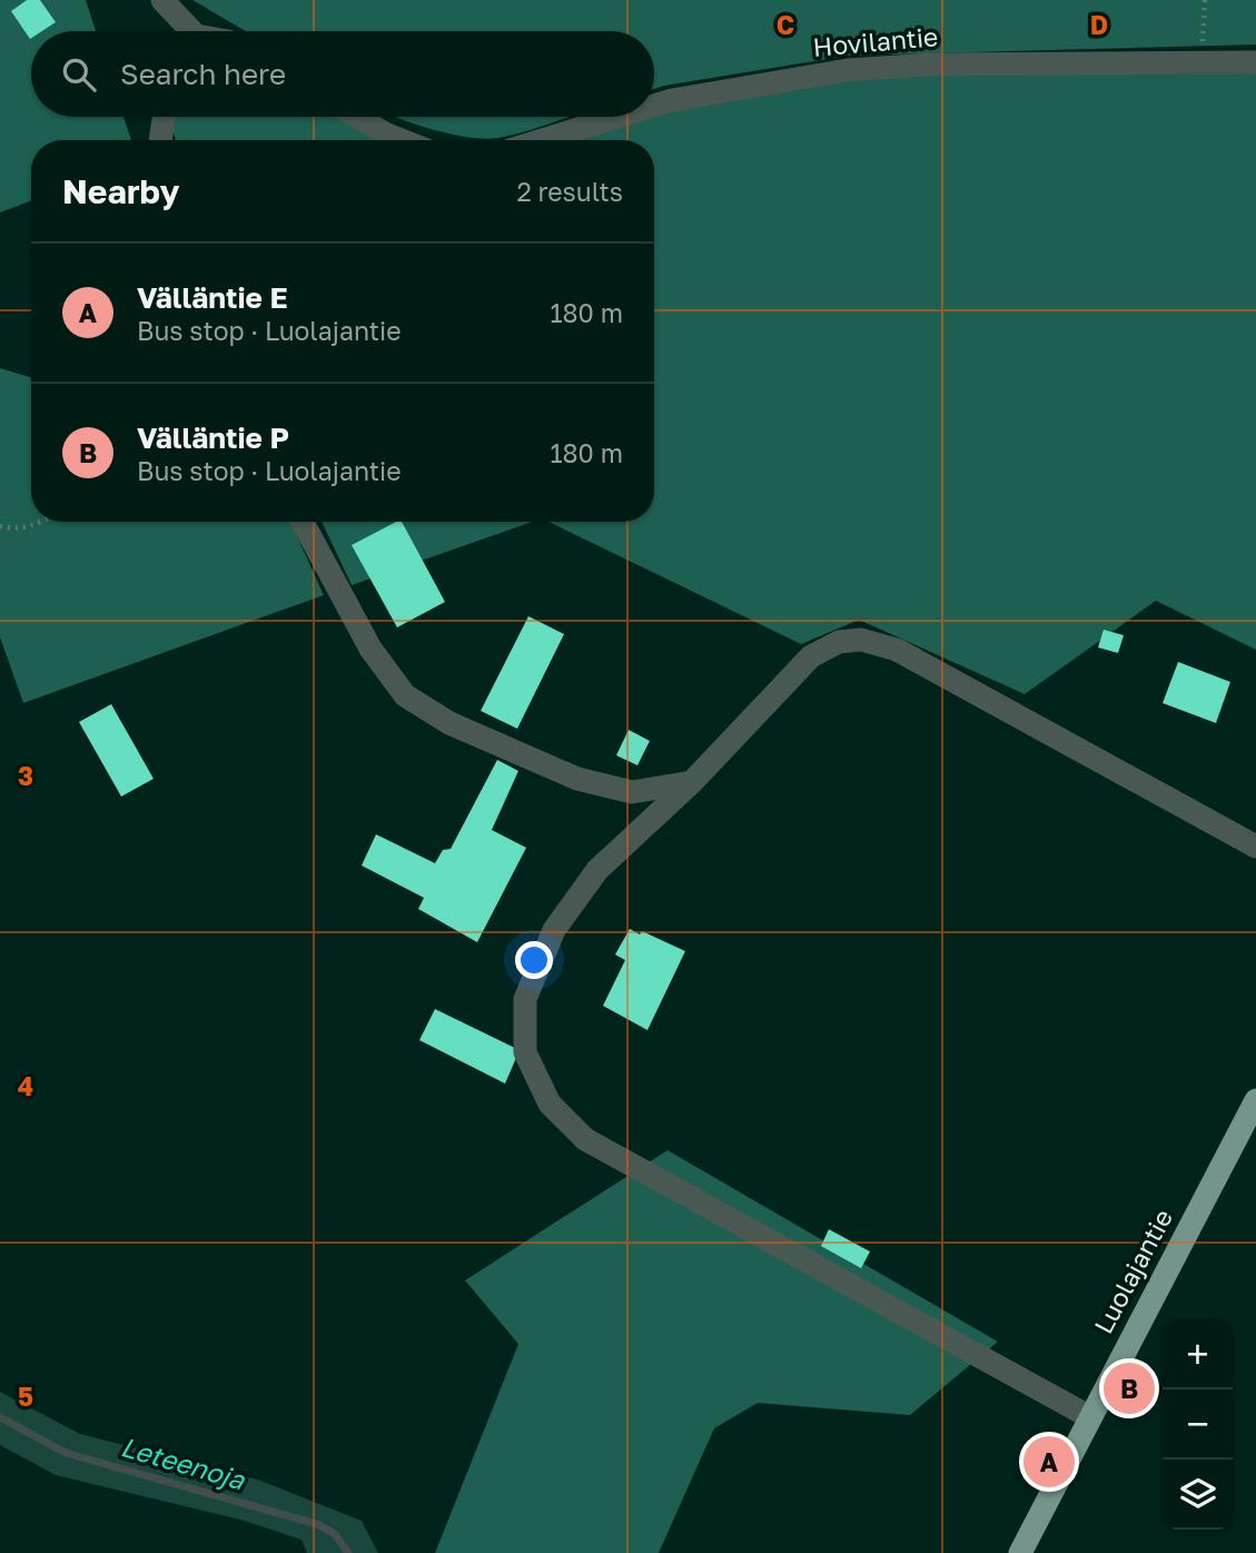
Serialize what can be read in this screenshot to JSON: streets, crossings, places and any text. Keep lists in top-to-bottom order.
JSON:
{
  "streets": {
    "main road": ["Luolajantie"],
    "street": ["Hovilantie"]
  },
  "water": ["Leteenoja"],
  "page": {
    "search": "Search here",
    "heading": ["Nearby", "2 results"],
    "list": [
      {
        "mark": "A",
        "name": "Välläntie E",
        "note": "Bus stop · Luolajantie",
        "value": "180 m"
      },
      {
        "mark": "B",
        "name": "Välläntie P",
        "note": "Bus stop · Luolajantie",
        "value": "180 m"
      }
    ],
    "map_buttons": ["+", "−"],
    "pins": ["B", "A"]
  },
  "grid": {
    "columns": ["C", "D"],
    "rows": ["3", "4", "5"]
  }
}
